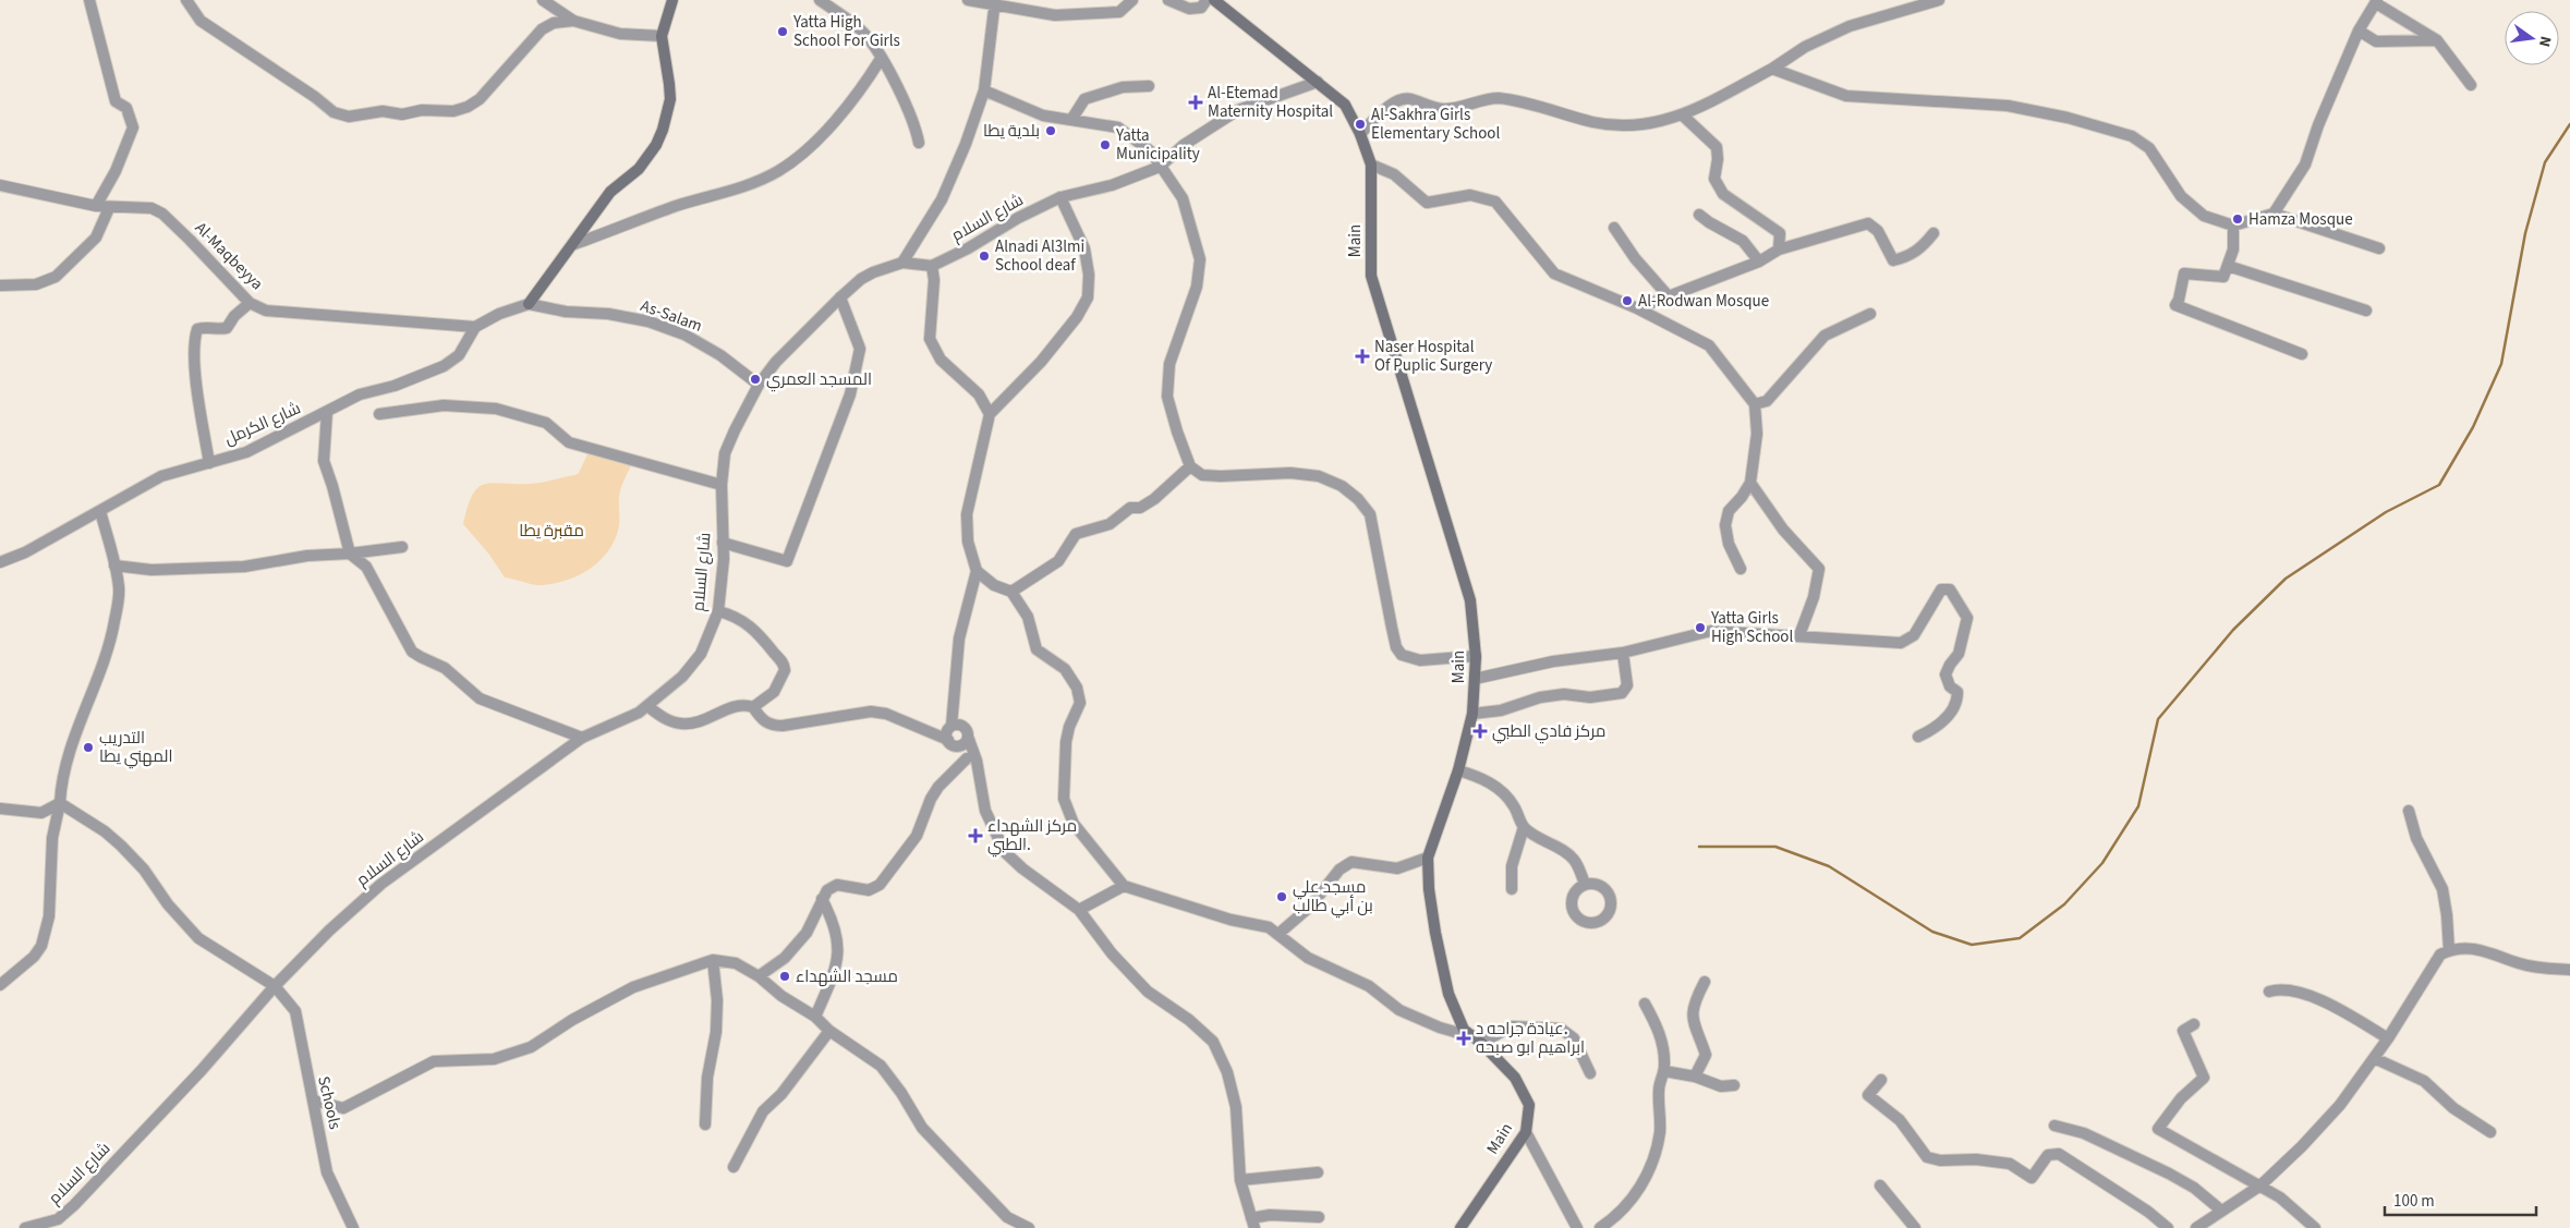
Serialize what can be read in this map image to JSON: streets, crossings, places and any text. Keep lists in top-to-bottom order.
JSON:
{
  "streets": {
    "main road": ["Main"],
    "street": [
      "شارع السلام",
      "Al-Maqbeyya",
      "As-Salam",
      "شارع الكرمل",
      "Schools"
    ]
  },
  "crossings": [
    ["شارع السلام", "Main"],
    ["شارع السلام", "As-Salam"],
    ["شارع السلام", "Schools"],
    ["Al-Maqbeyya", "شارع الكرمل"]
  ],
  "parks": ["مقبرة يطا"],
  "places": {
    "other": [
      "Yatta High School For Girls",
      "Al-Sakhra Girls Elementary School",
      "بلدية يطا",
      "Yatta Municipality",
      "Hamza Mosque",
      "Alnadi Al3lmi School deaf",
      "Al-Rodwan Mosque",
      "المسجد العمري",
      "Yatta Girls High School",
      "التدريب المهني يطا",
      "مسجد علي بن أبي طالب",
      "مسجد الشهداء"
    ],
    "health": [
      "Al-Etemad Maternity Hospital",
      "Naser Hospital Of Puplic Surgery",
      "مركز فادي الطبي",
      "مركز الشهداء الطبي.",
      "عيادة جراحه د. ابراهيم ابو صبحه"
    ]
  },
  "scale_bar": "100 m",
  "north": "right"
}
